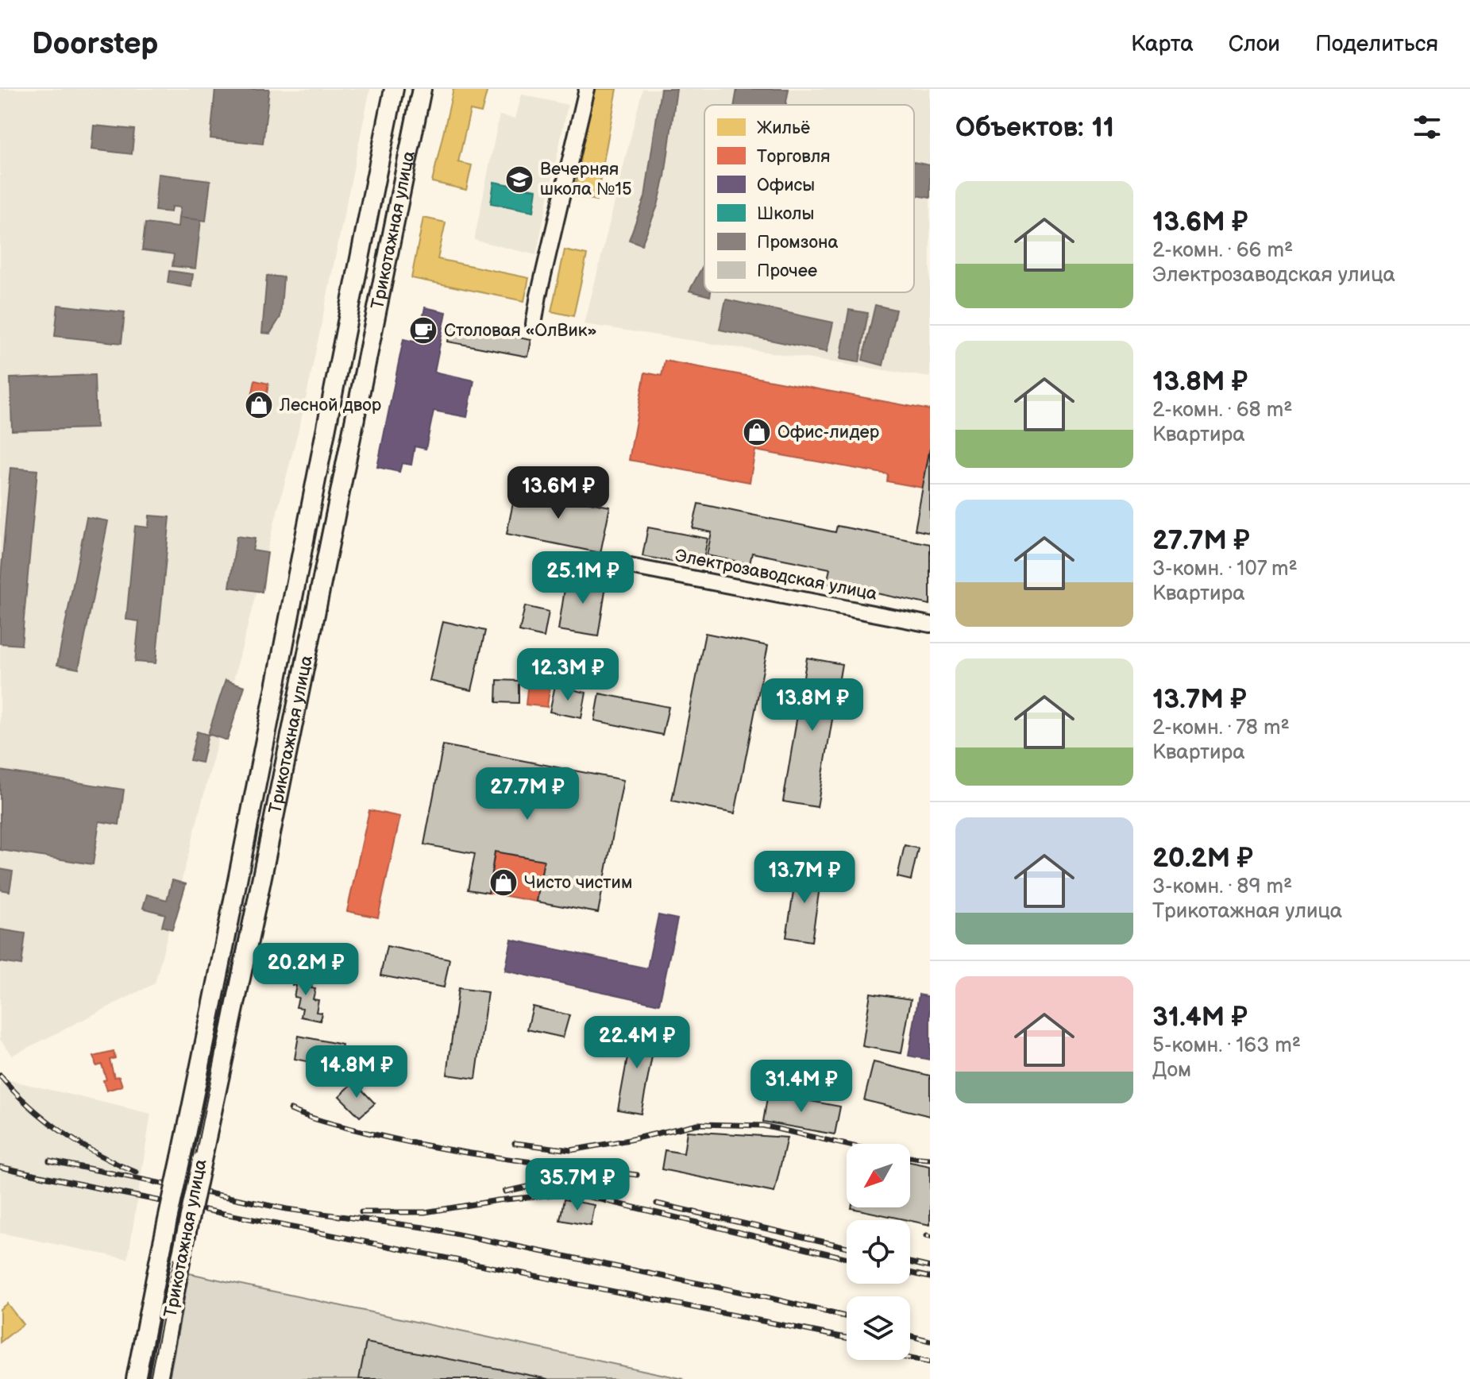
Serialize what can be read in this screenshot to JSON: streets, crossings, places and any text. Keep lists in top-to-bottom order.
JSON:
{
  "streets": {
    "main road": ["Трикотажная улица"],
    "street": ["Электрозаводская улица"]
  },
  "places": {
    "school or university": ["Вечерняя школа №15"],
    "cafe": ["Столовая «ОлВик»"],
    "shop": ["Лесной двор", "Офис-лидер", "Чисто чистим"]
  },
  "legend": [
    "Жильё",
    "Торговля",
    "Офисы",
    "Школы",
    "Промзона",
    "Прочее"
  ],
  "north": "bottom left",
  "page": {
    "header": "Doorstep",
    "nav": ["Карта", "Слои", "Поделиться"],
    "heading": "Объектов: 11",
    "list": [
      {
        "name": "13.6M ₽",
        "note": "2-комн. · 66 m² · Электрозаводская улица"
      },
      {
        "name": "13.8M ₽",
        "note": "2-комн. · 68 m² · Квартира"
      },
      {
        "name": "27.7M ₽",
        "note": "3-комн. · 107 m² · Квартира"
      },
      {
        "name": "13.7M ₽",
        "note": "2-комн. · 78 m² · Квартира"
      },
      {
        "name": "20.2M ₽",
        "note": "3-комн. · 89 m² · Трикотажная улица"
      },
      {
        "name": "31.4M ₽",
        "note": "5-комн. · 163 m² · Дом"
      }
    ],
    "price": [
      "13.6M ₽",
      "25.1M ₽",
      "12.3M ₽",
      "13.8M ₽",
      "27.7M ₽",
      "13.7M ₽",
      "20.2M ₽",
      "22.4M ₽",
      "14.8M ₽",
      "31.4M ₽",
      "35.7M ₽"
    ]
  }
}
